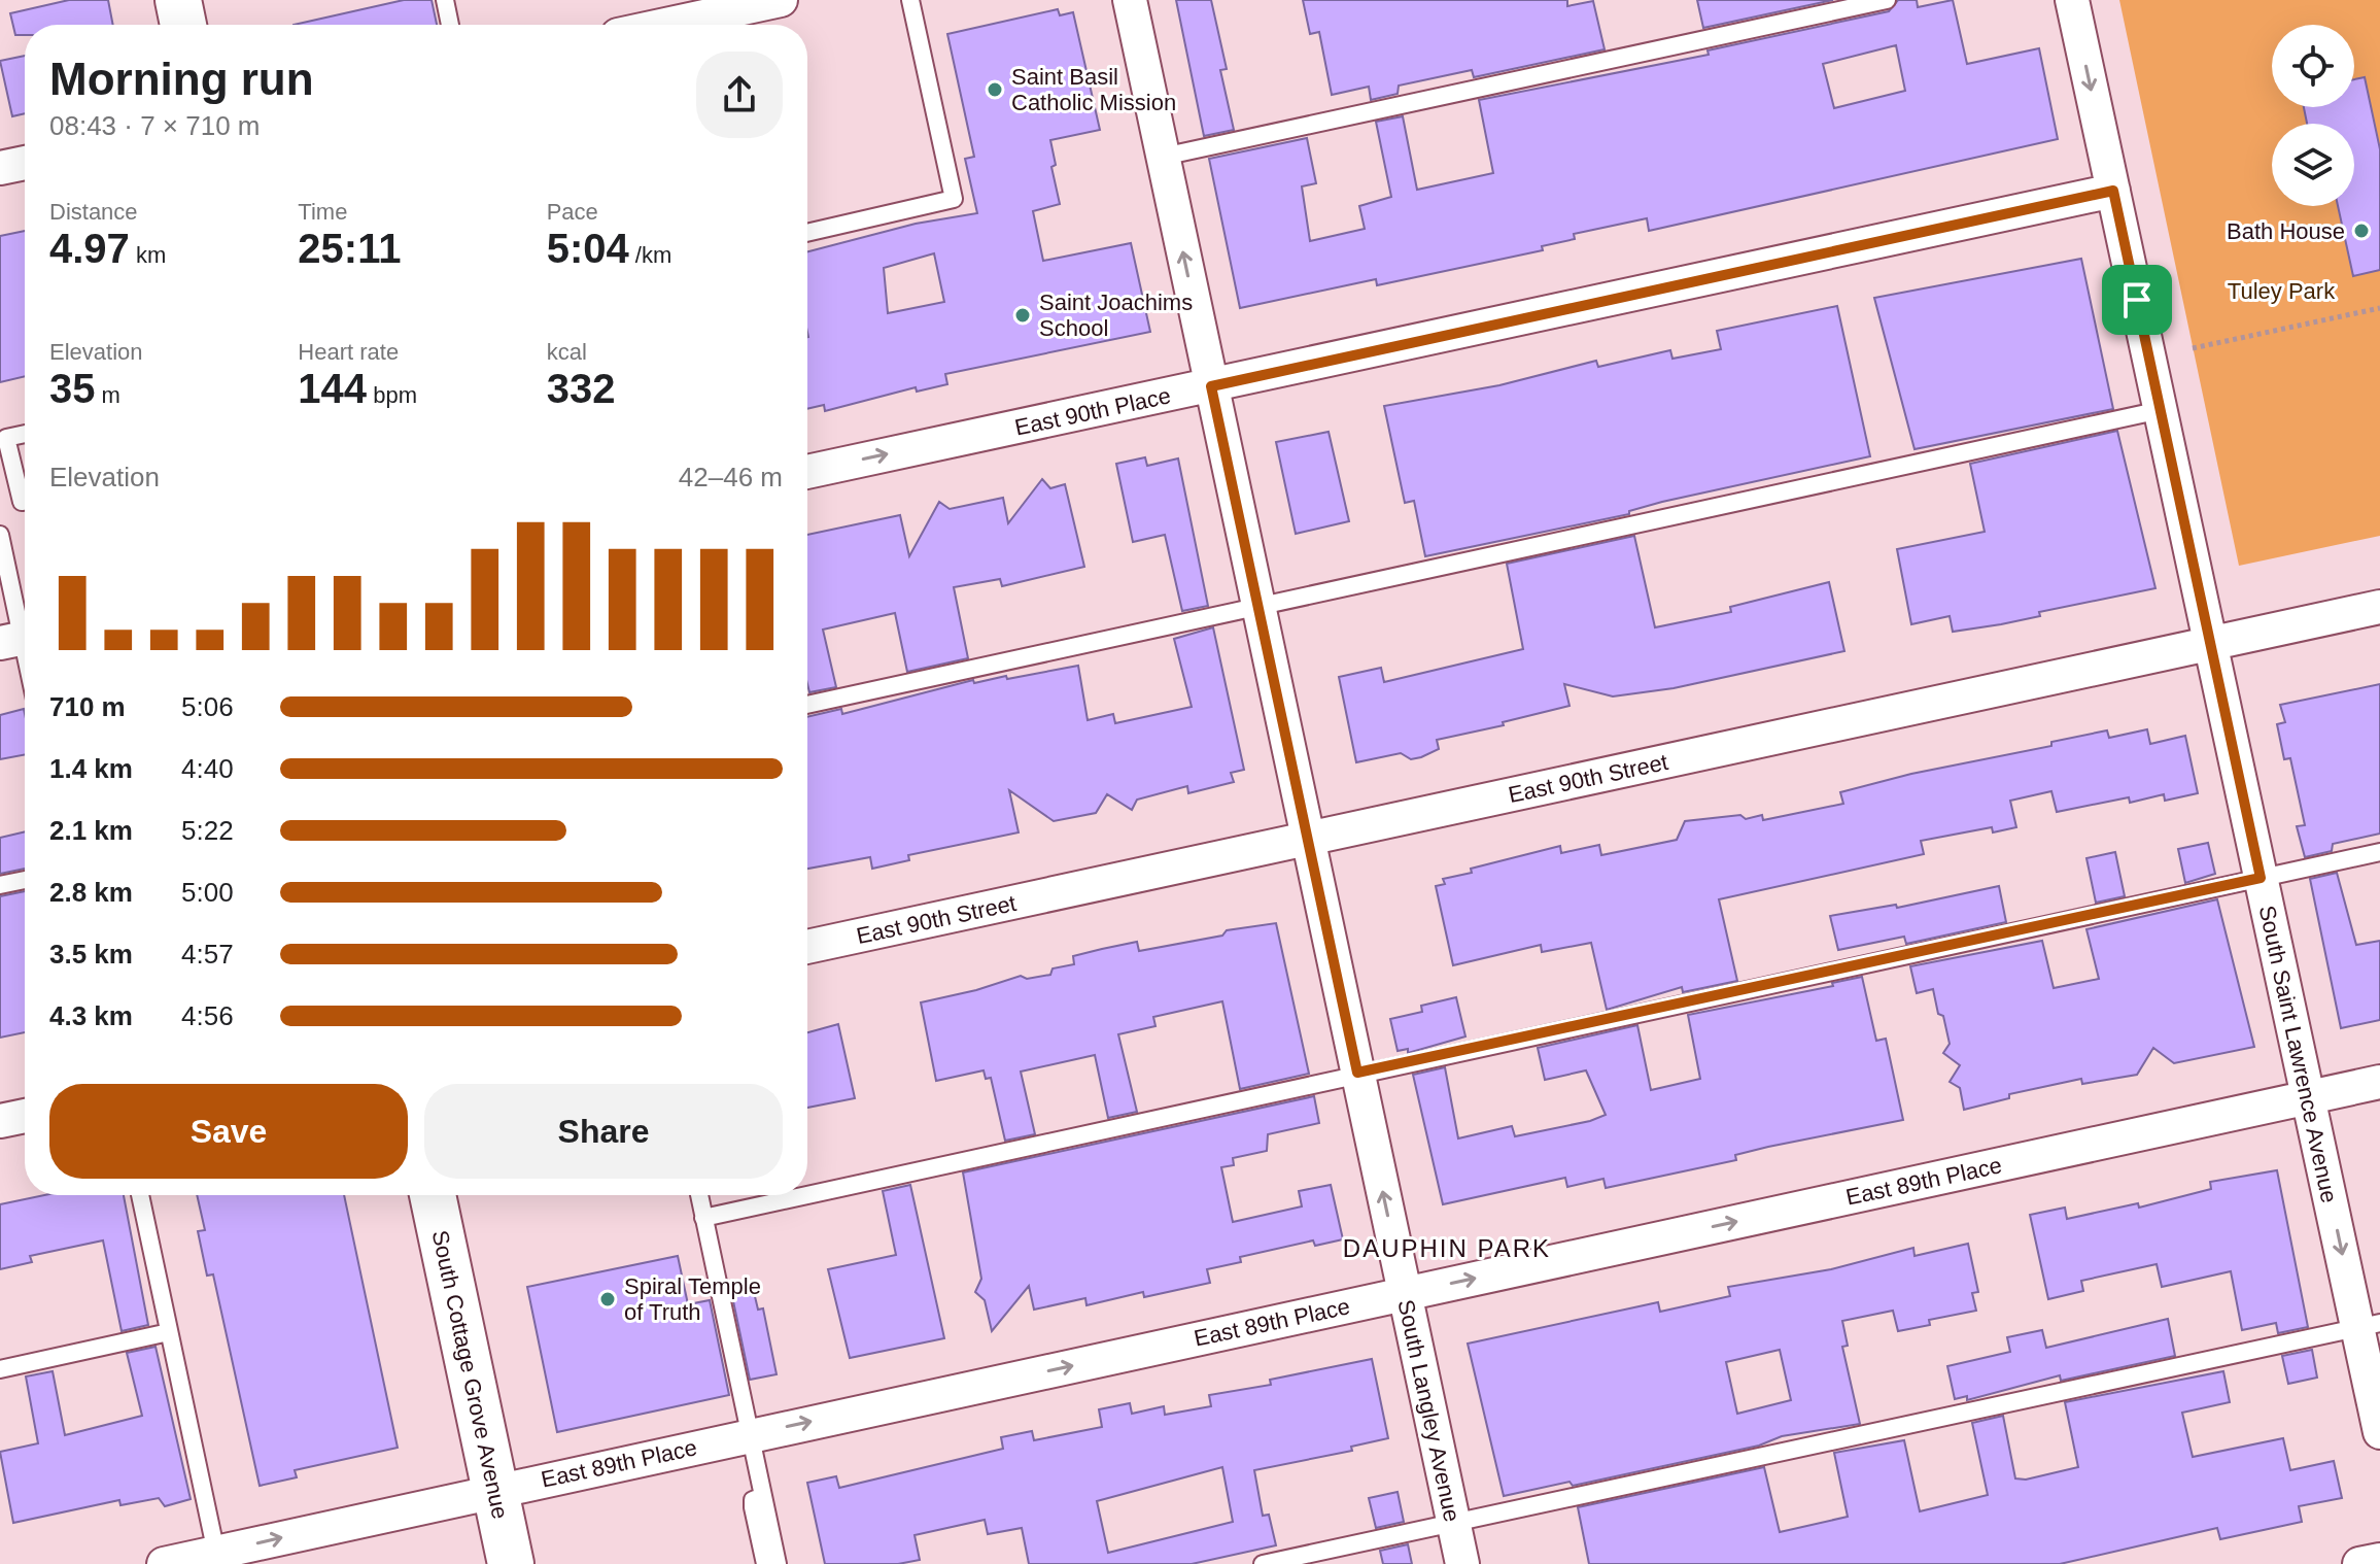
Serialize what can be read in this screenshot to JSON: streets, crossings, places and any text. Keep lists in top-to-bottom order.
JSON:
{
  "streets": {
    "main road": ["South Cottage Grove Avenue"],
    "street": [
      "East 90th Place",
      "East 90th Street",
      "South Saint Lawrence Avenue",
      "East 89th Place",
      "South Langley Avenue"
    ]
  },
  "crossings": [
    ["East 90th Place", "South Saint Lawrence Avenue"],
    ["East 90th Place", "South Langley Avenue"],
    ["East 90th Street", "South Saint Lawrence Avenue"],
    ["East 90th Street", "South Langley Avenue"],
    ["South Saint Lawrence Avenue", "East 89th Place"],
    ["East 89th Place", "South Cottage Grove Avenue"],
    ["East 89th Place", "South Langley Avenue"]
  ],
  "one_way": ["East 89th Place"],
  "districts": ["DAUPHIN PARK"],
  "parks": ["Tuley Park"],
  "places": [
    "Saint Basil Catholic Mission",
    "Bath House",
    "Saint Joachims School",
    "Spiral Temple of Truth"
  ],
  "page": {
    "heading": ["Morning run", "08:43 · 7 × 710 m"],
    "stats": [
      ["Distance", "4.97 km"],
      ["Time", "25:11"],
      ["Pace", "5:04 /km"],
      ["Elevation", "35 m"],
      ["Heart rate", "144 bpm"],
      ["kcal", "332"]
    ],
    "chart": ["Elevation", "42–46 m"],
    "list": [
      {
        "name": "710 m",
        "note": "5:06"
      },
      {
        "name": "1.4 km",
        "note": "4:40"
      },
      {
        "name": "2.1 km",
        "note": "5:22"
      },
      {
        "name": "2.8 km",
        "note": "5:00"
      },
      {
        "name": "3.5 km",
        "note": "4:57"
      },
      {
        "name": "4.3 km",
        "note": "4:56"
      }
    ],
    "buttons": ["Save", "Share"]
  }
}
